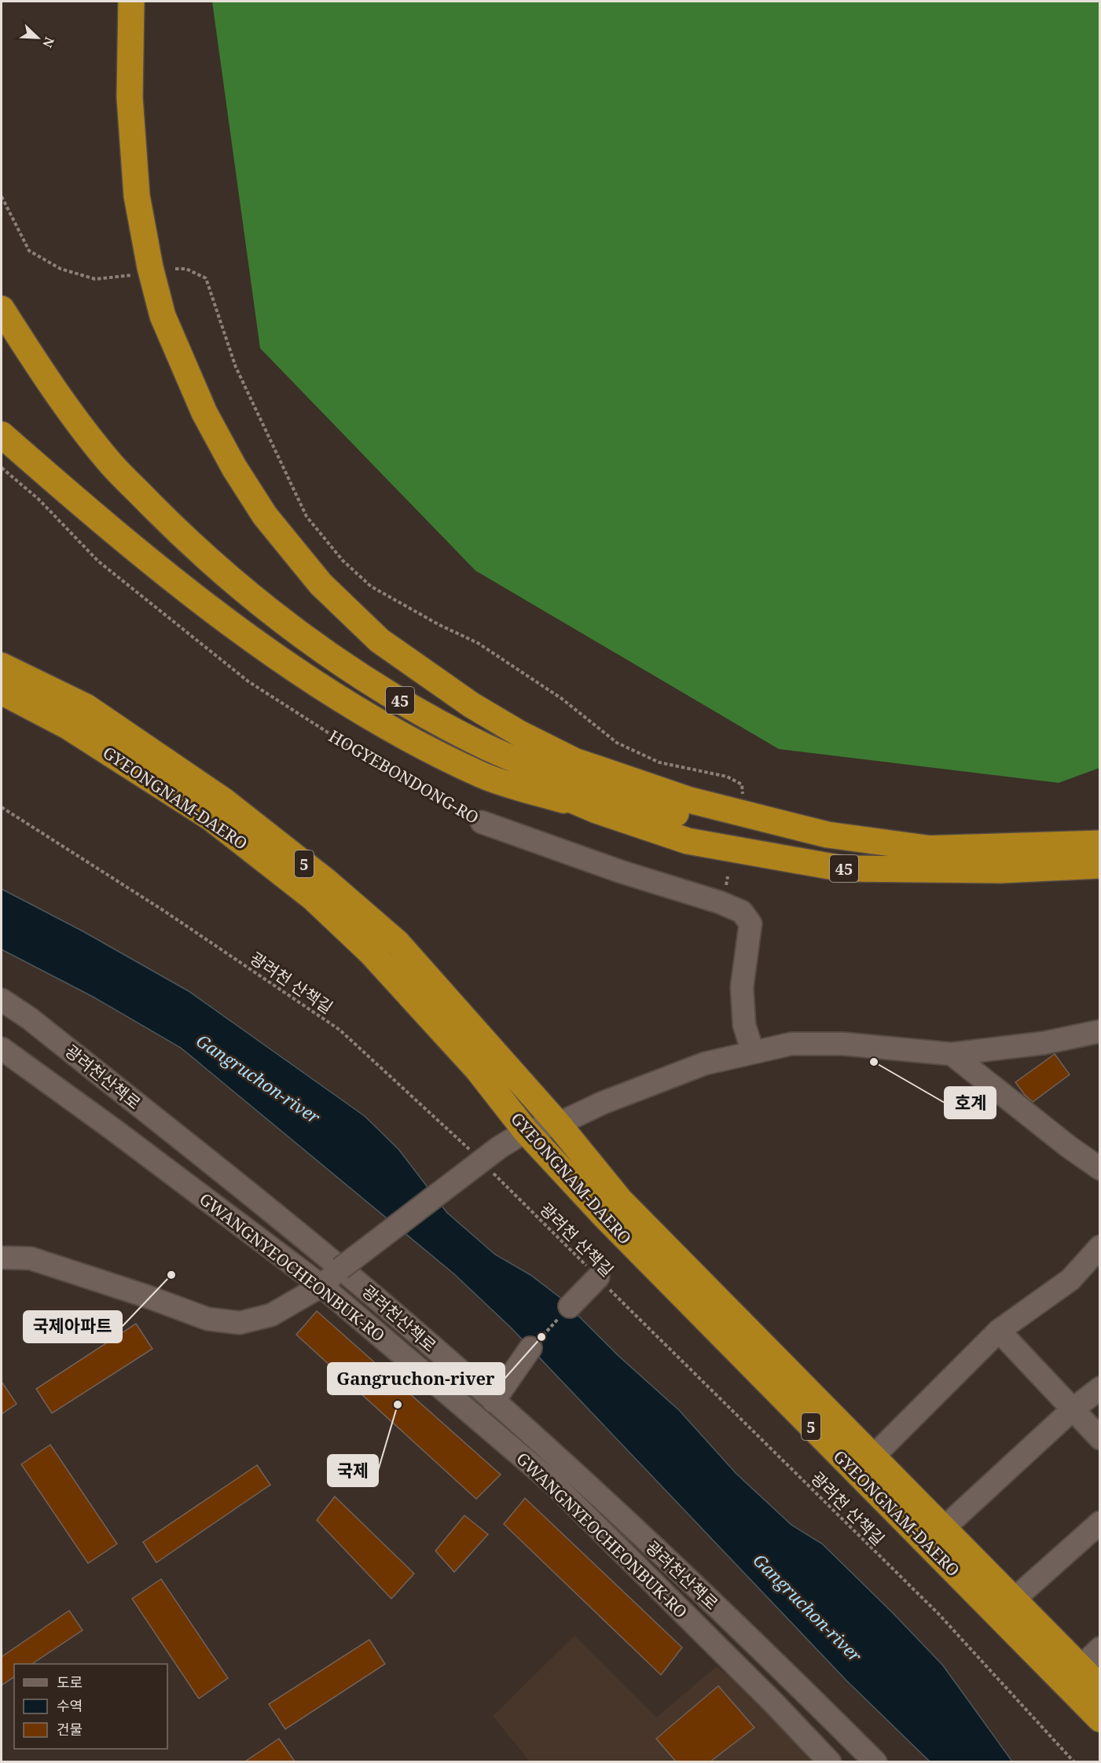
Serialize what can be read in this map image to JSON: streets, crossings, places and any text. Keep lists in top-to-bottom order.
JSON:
{
  "streets": {
    "highway": ["45", "GYEONGNAM-DAERO", "5"],
    "street": ["HOGYEBONDONG-RO", "광려천산책로", "GWANGNYEOCHEONBUK-RO"],
    "path": ["광려천 산책길"]
  },
  "water": ["Gangruchon-river"],
  "places": [
    "호계",
    "국제아파트",
    "Gangruchon-river",
    "국제"
  ],
  "legend": ["도로", "수역", "건물"],
  "north": "bottom right"
}
